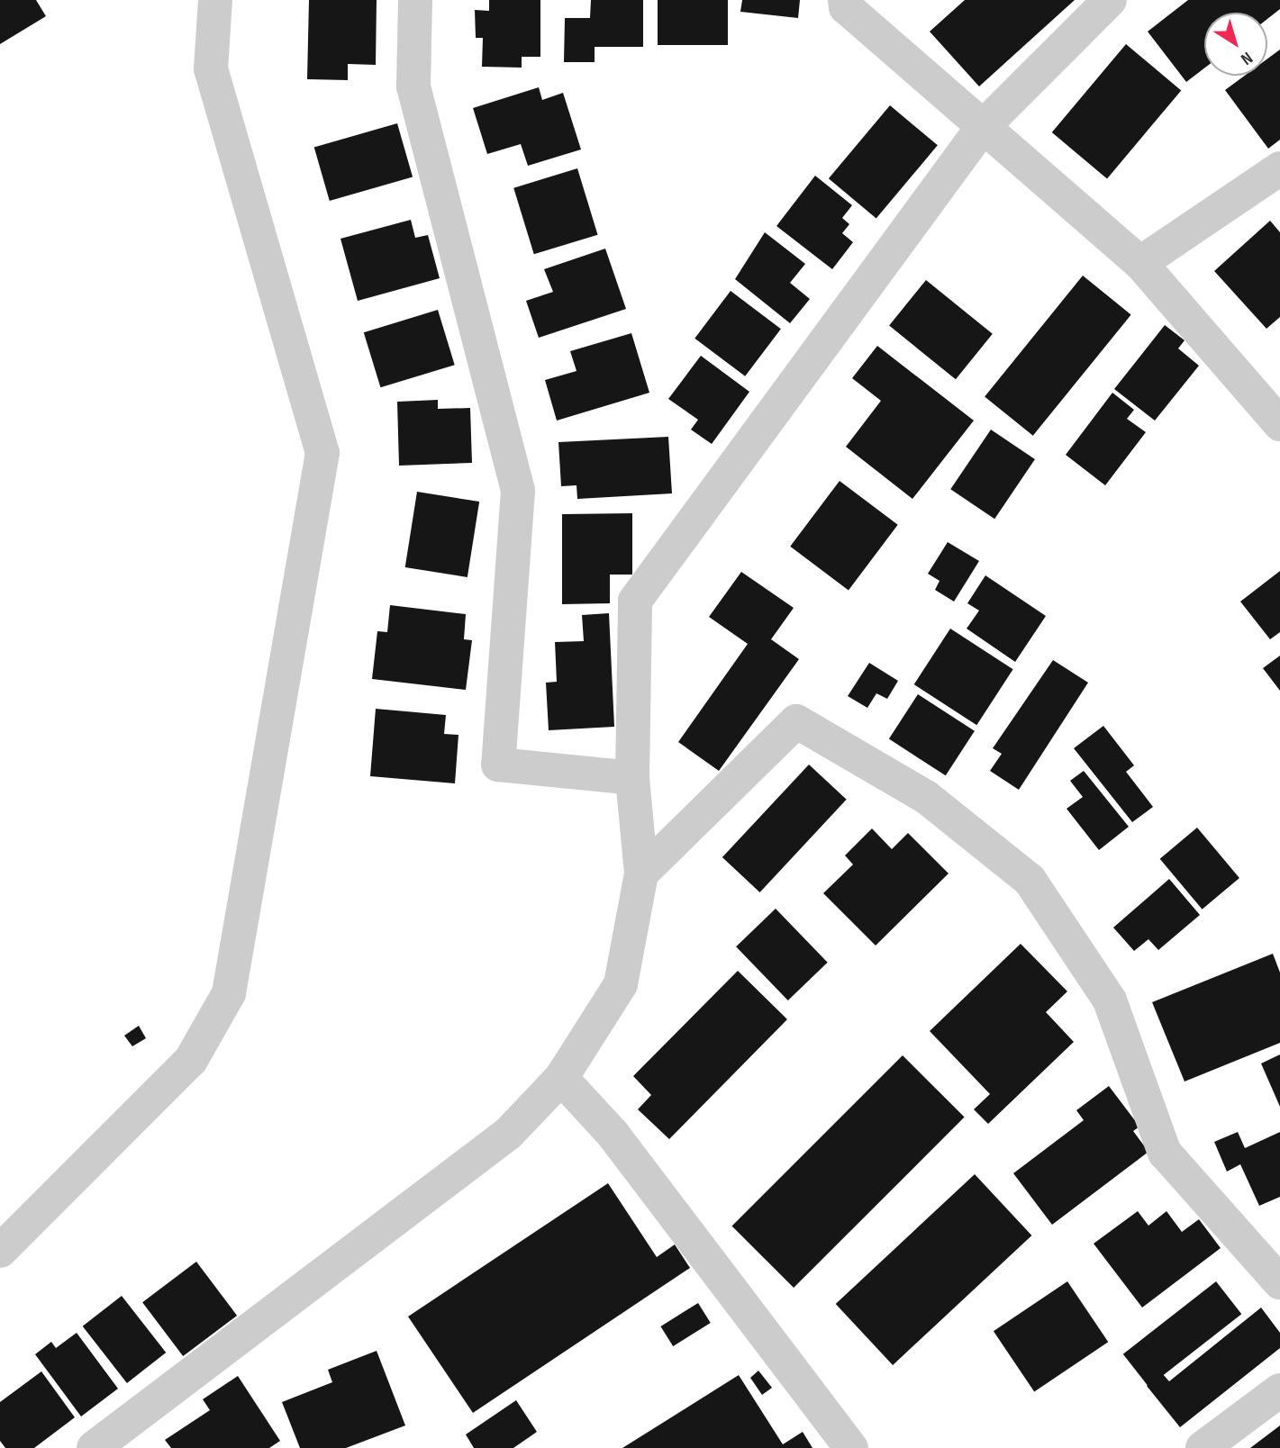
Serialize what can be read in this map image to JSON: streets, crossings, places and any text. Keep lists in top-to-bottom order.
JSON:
{
  "north": "bottom right"
}
